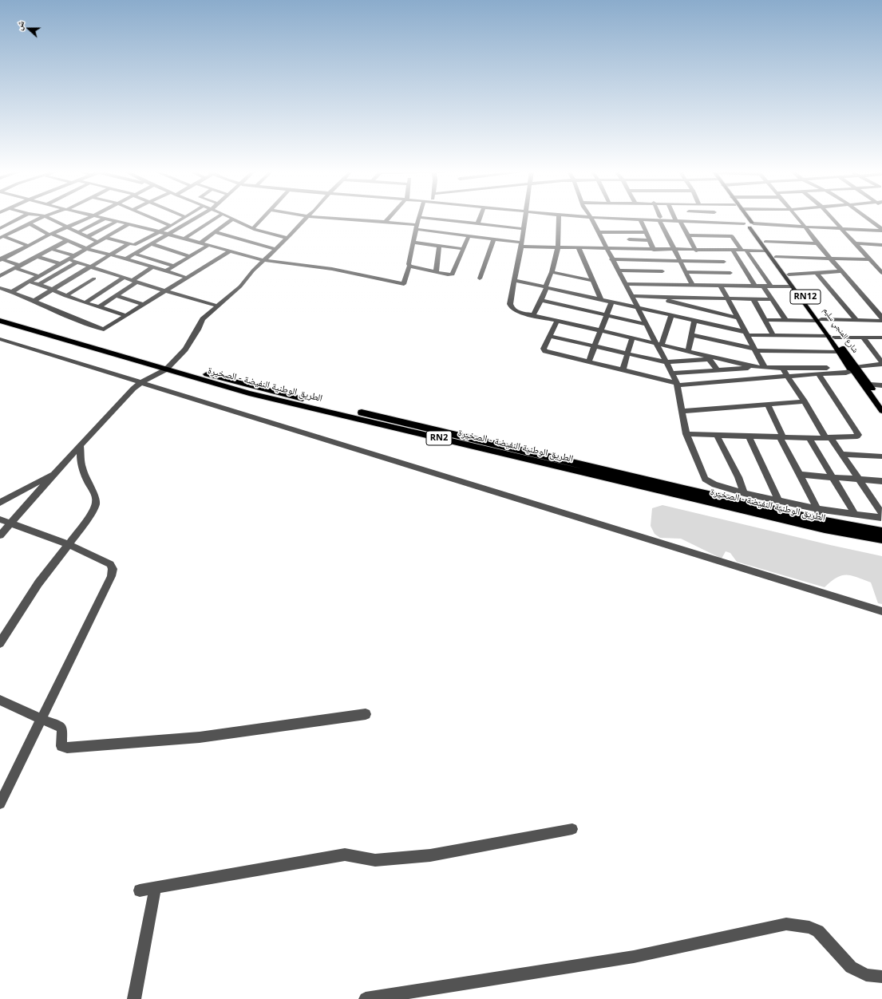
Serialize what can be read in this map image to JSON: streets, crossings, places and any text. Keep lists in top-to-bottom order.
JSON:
{
  "streets": {
    "highway": ["الطريق الوطنية النفيضة - الصخيرة", "RN2"],
    "main road": ["RN12", "شارع المنجي سليم"]
  },
  "north": "left"
}
